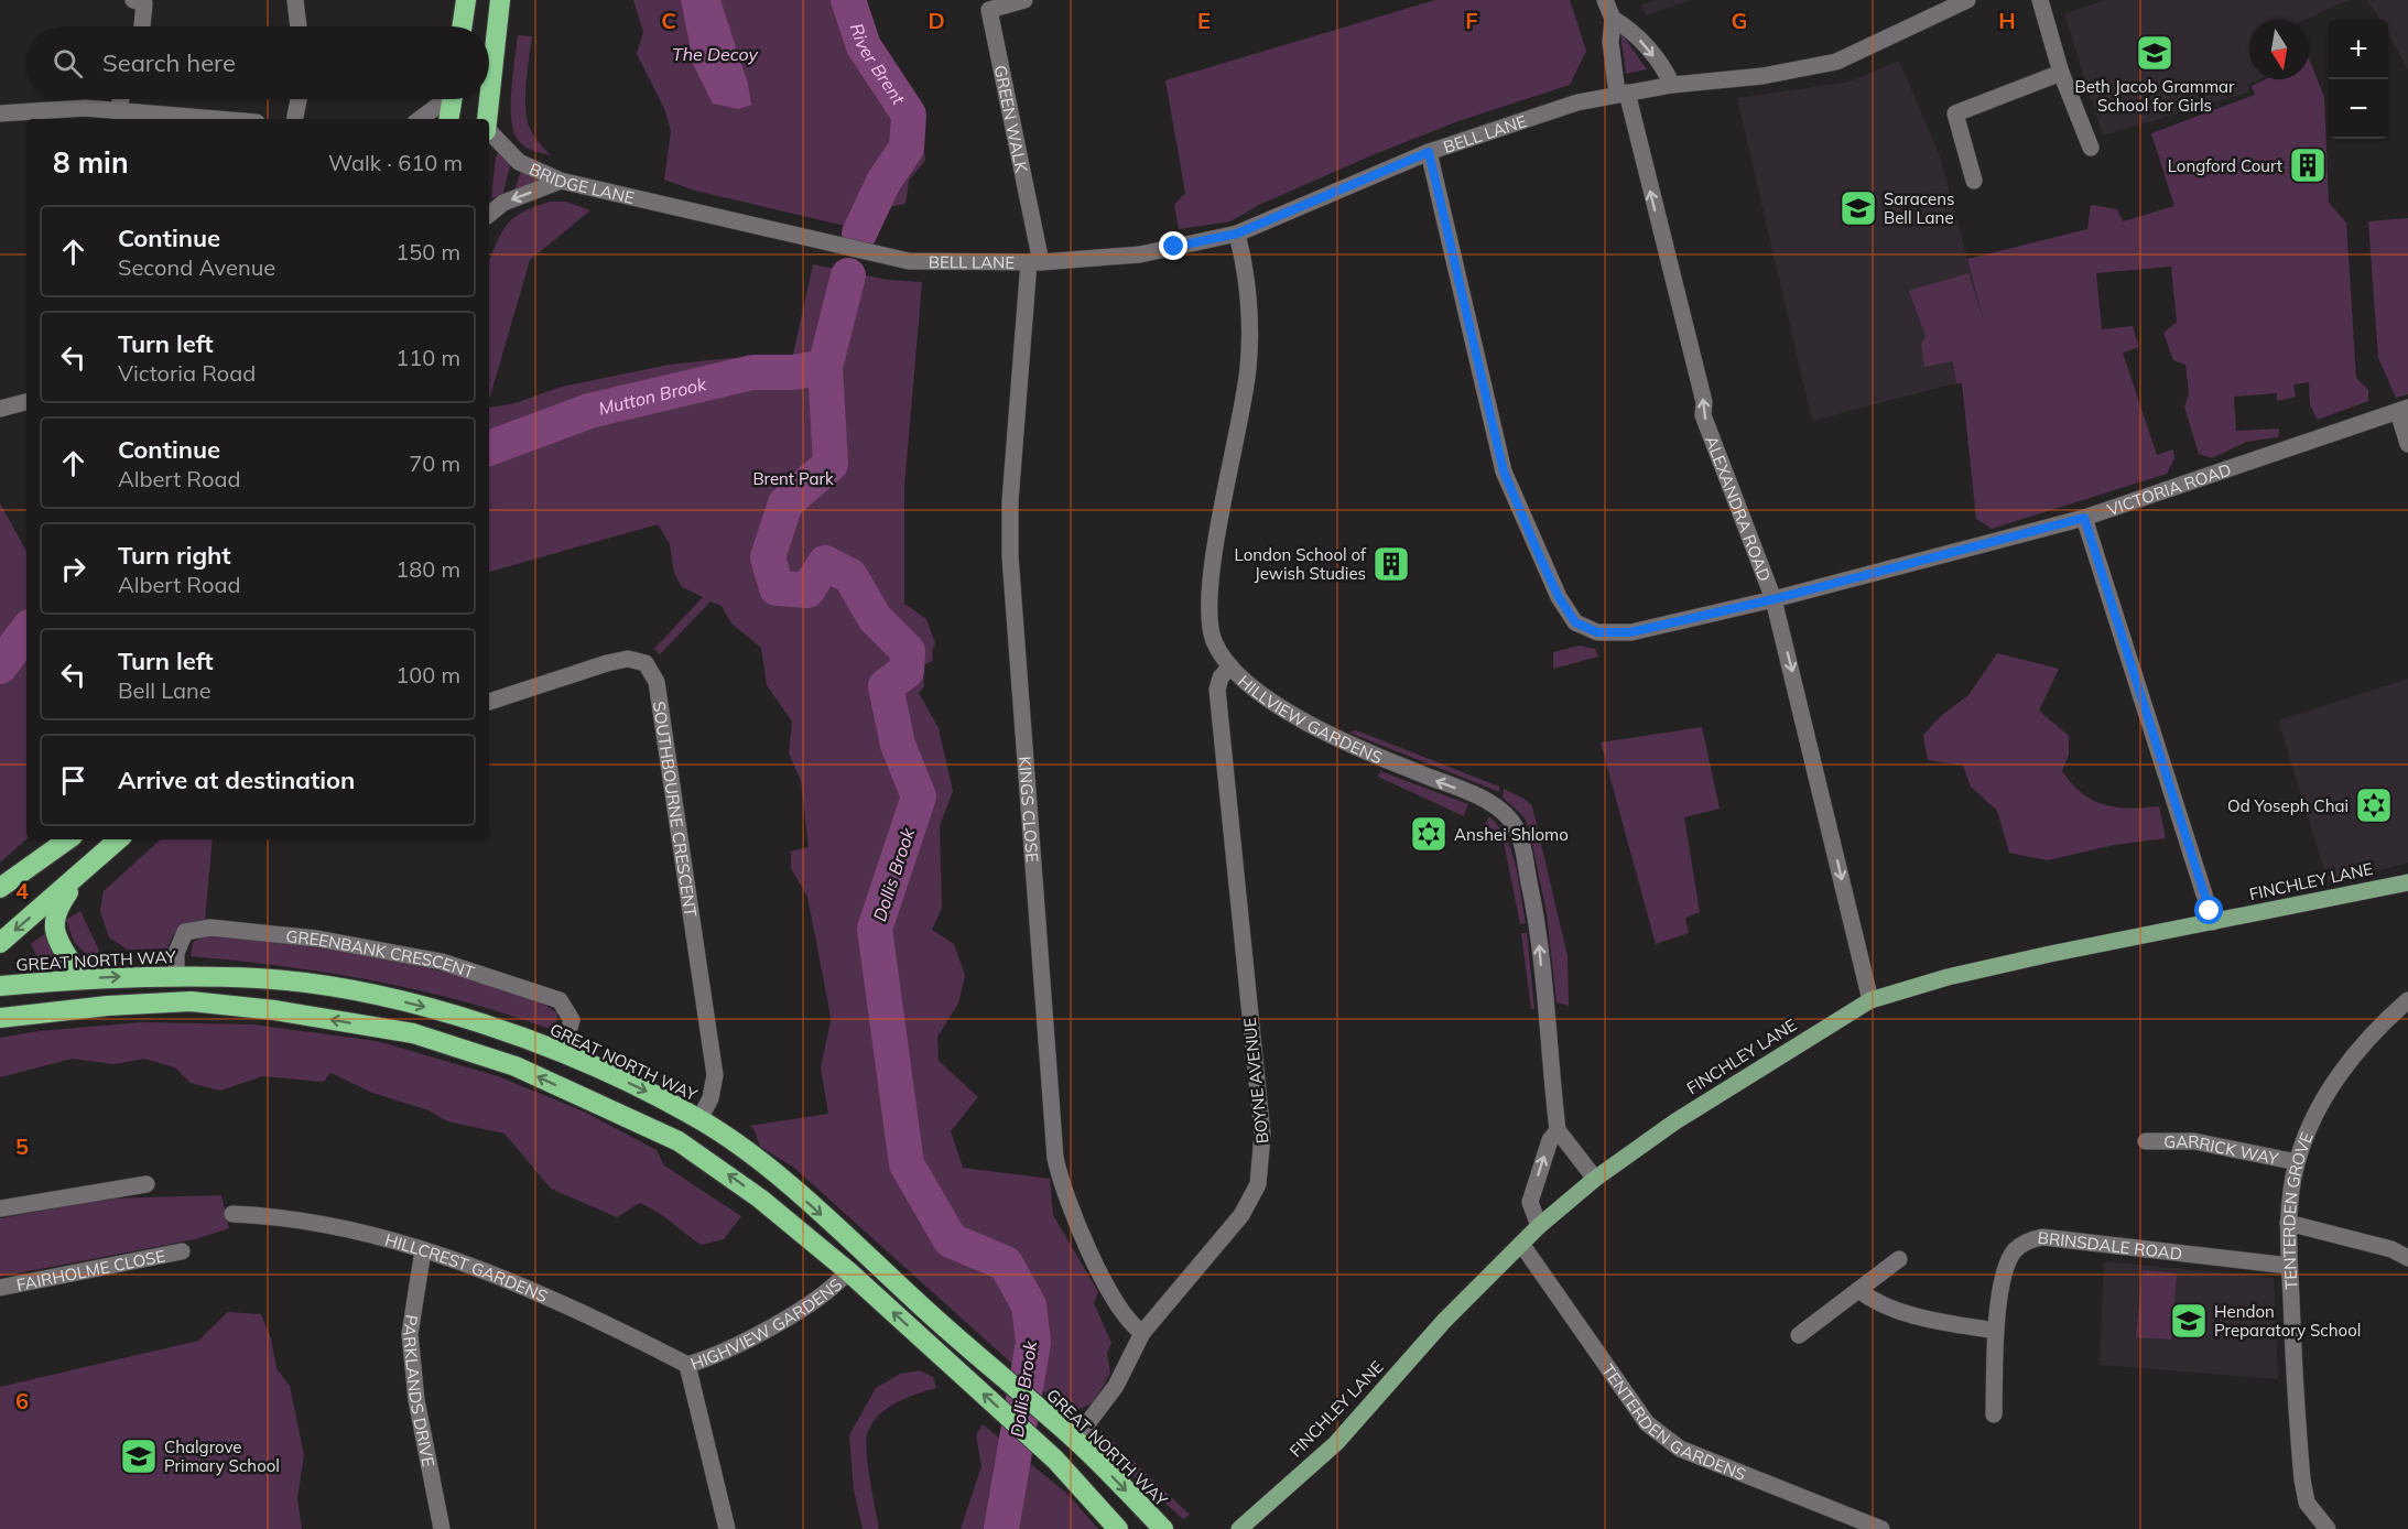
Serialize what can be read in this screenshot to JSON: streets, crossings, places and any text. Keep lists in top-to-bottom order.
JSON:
{
  "streets": {
    "highway": ["GREAT NORTH WAY"],
    "main road": ["FINCHLEY LANE"],
    "street": [
      "GREEN WALK",
      "BELL LANE",
      "BRIDGE LANE",
      "VICTORIA ROAD",
      "ALEXANDRA ROAD",
      "HILLVIEW GARDENS",
      "SOUTHBOURNE CRESCENT",
      "KINGS CLOSE",
      "GREENBANK CRESCENT",
      "BOYNE AVENUE",
      "GARRICK WAY",
      "TENTERDEN GROVE",
      "BRINSDALE ROAD",
      "FAIRHOLME CLOSE",
      "HILLCREST GARDENS",
      "HIGHVIEW GARDENS",
      "PARKLANDS DRIVE",
      "TENTERDEN GARDENS"
    ]
  },
  "crossings": [
    ["GREEN WALK", "BELL LANE"],
    ["GREEN WALK", "KINGS CLOSE"],
    ["BELL LANE", "BRIDGE LANE"],
    ["BELL LANE", "VICTORIA ROAD"],
    ["BELL LANE", "ALEXANDRA ROAD"],
    ["BELL LANE", "HILLVIEW GARDENS"],
    ["BELL LANE", "KINGS CLOSE"],
    ["VICTORIA ROAD", "ALEXANDRA ROAD"],
    ["ALEXANDRA ROAD", "FINCHLEY LANE"],
    ["HILLVIEW GARDENS", "BOYNE AVENUE"],
    ["SOUTHBOURNE CRESCENT", "GREAT NORTH WAY"],
    ["KINGS CLOSE", "BOYNE AVENUE"],
    ["FINCHLEY LANE", "TENTERDEN GARDENS"],
    ["GREENBANK CRESCENT", "GREAT NORTH WAY"],
    ["GREAT NORTH WAY", "BOYNE AVENUE"],
    ["GARRICK WAY", "TENTERDEN GROVE"],
    ["TENTERDEN GROVE", "BRINSDALE ROAD"],
    ["HILLCREST GARDENS", "HIGHVIEW GARDENS"],
    ["HILLCREST GARDENS", "PARKLANDS DRIVE"]
  ],
  "one_way": ["HILLVIEW GARDENS"],
  "water": [
    "The Decoy",
    "River Brent",
    "Mutton Brook",
    "Dollis Brook"
  ],
  "parks": ["Brent Park"],
  "places": {
    "school or university": [
      "Beth Jacob Grammar School for Girls",
      "Saracens Bell Lane",
      "Hendon Preparatory School",
      "Chalgrove Primary School"
    ],
    "building": ["Longford Court", "London School of Jewish Studies"],
    "synagogue": ["Od Yoseph Chai", "Anshei Shlomo"]
  },
  "north": "bottom",
  "page": {
    "map_buttons": ["+", "−"],
    "search": "Search here",
    "heading": ["8 min", "Walk · 610 m"],
    "list": [
      ["Continue", "Second Avenue", "150 m"],
      ["Turn left", "Victoria Road", "110 m"],
      ["Continue", "Albert Road", "70 m"],
      ["Turn right", "Albert Road", "180 m"],
      ["Turn left", "Bell Lane", "100 m"],
      "Arrive at destination"
    ]
  },
  "grid": {
    "columns": [
      "C",
      "D",
      "E",
      "F",
      "G",
      "H"
    ],
    "rows": ["4", "5", "6"]
  }
}
